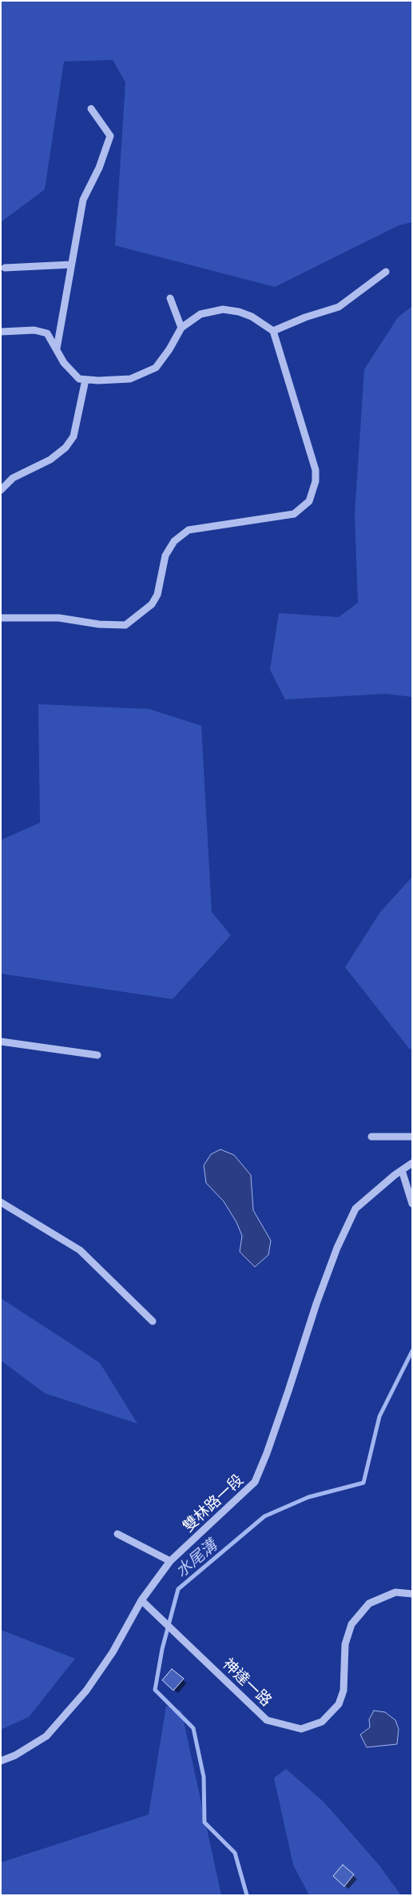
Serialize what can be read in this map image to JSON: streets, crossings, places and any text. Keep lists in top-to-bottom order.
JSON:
{
  "streets": {
    "street": ["雙林路一段", "神達一路"]
  },
  "crossings": [
    ["雙林路一段", "神達一路"]
  ],
  "water": ["水尾溝"]
}
